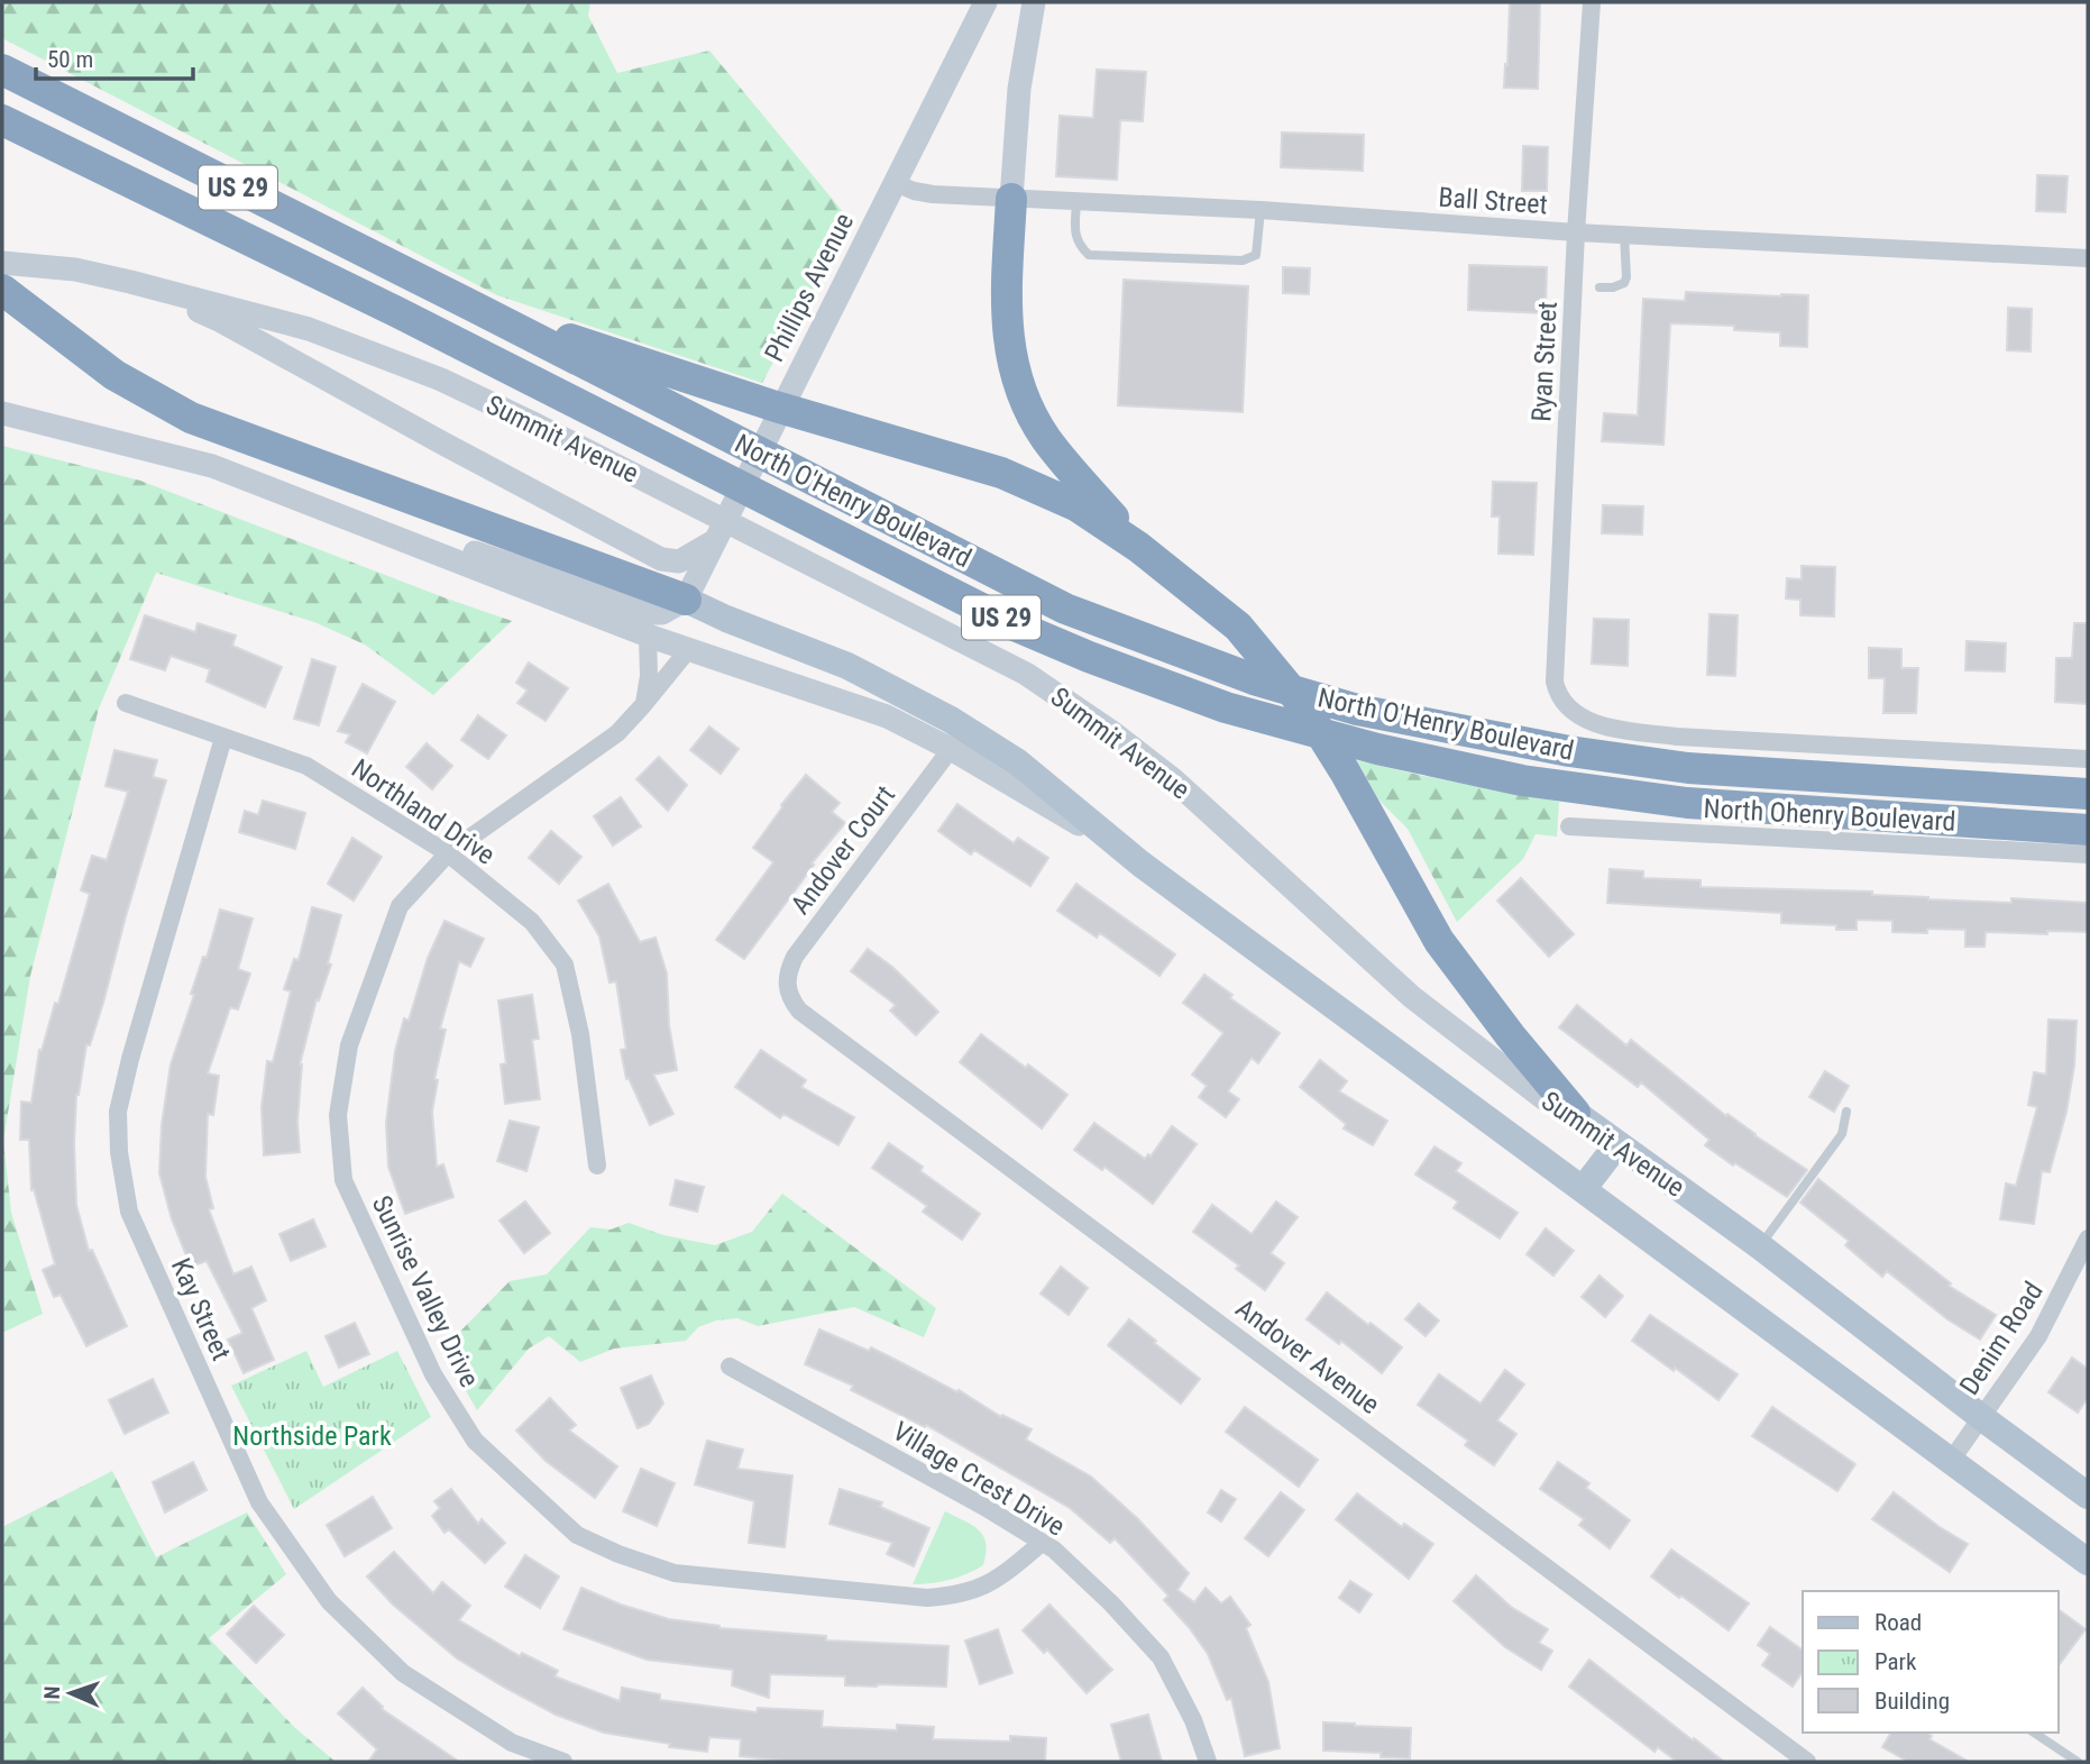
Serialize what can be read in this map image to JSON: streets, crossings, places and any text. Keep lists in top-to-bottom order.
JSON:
{
  "streets": {
    "highway": ["US 29", "North O'Henry Boulevard"],
    "main road": ["Phillips Avenue", "Summit Avenue"],
    "street": [
      "Ball Street",
      "Ryan Street",
      "Northland Drive",
      "North Ohenry Boulevard",
      "Andover Court",
      "Sunrise Valley Drive",
      "Kay Street",
      "Denim Road",
      "Andover Avenue",
      "Village Crest Drive"
    ]
  },
  "crossings": [
    ["Ball Street", "Phillips Avenue"],
    ["Ball Street", "Ryan Street"],
    ["Phillips Avenue", "Summit Avenue"],
    ["Summit Avenue", "Andover Court"],
    ["Summit Avenue", "Sunrise Valley Drive"],
    ["Summit Avenue", "Denim Road"],
    ["Northland Drive", "Sunrise Valley Drive"],
    ["Northland Drive", "Kay Street"],
    ["Andover Court", "Andover Avenue"],
    ["Sunrise Valley Drive", "Village Crest Drive"]
  ],
  "parks": ["Northside Park"],
  "legend": ["Road", "Park", "Building"],
  "scale_bar": "50 m",
  "north": "left"
}
